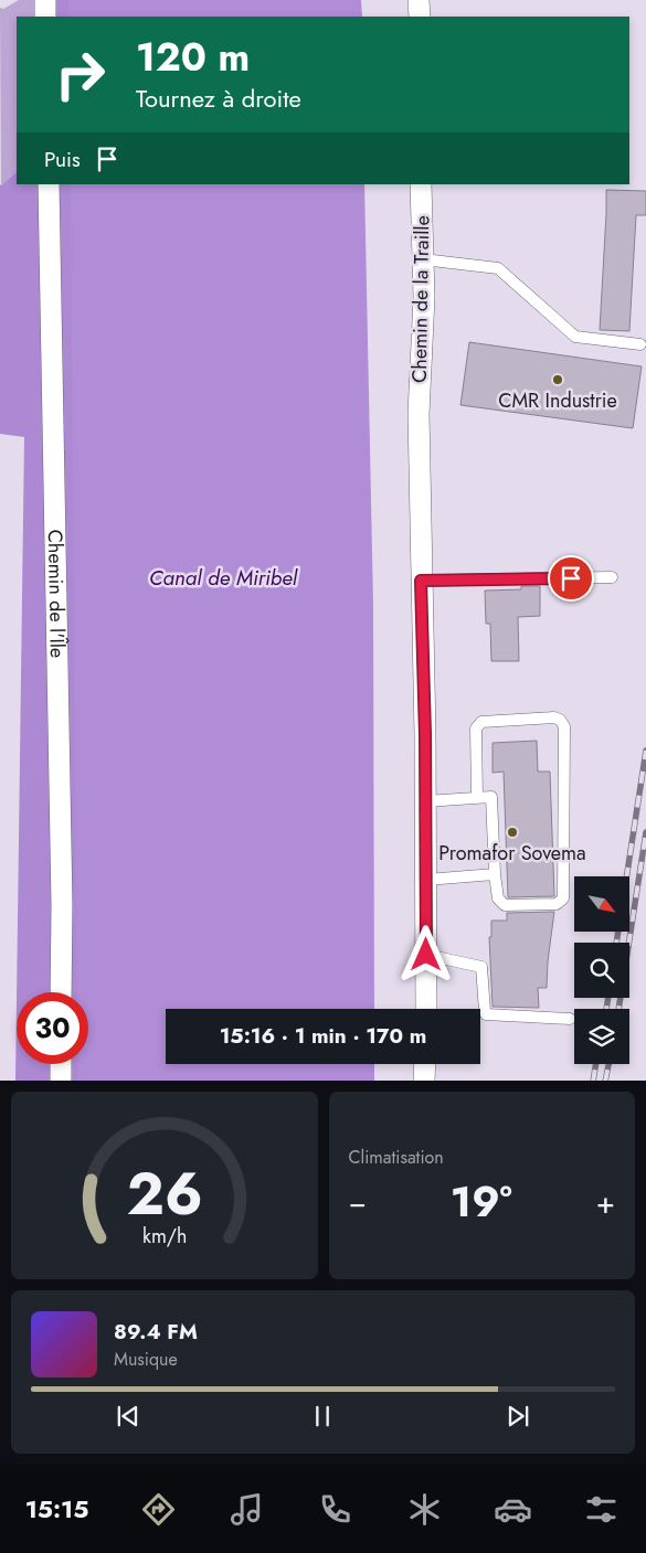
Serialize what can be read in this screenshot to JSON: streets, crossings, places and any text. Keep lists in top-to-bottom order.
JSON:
{
  "streets": {
    "street": ["Chemin de la Traille", "Chemin de l'Île"]
  },
  "water": ["Canal de Miribel"],
  "places": ["CMR Industrie", "Promafor Sovema"],
  "north": "bottom right",
  "page": {
    "turn": ["120 m", "Tournez à droite"],
    "then": "Puis",
    "limit": "30",
    "trip": "15:16 · 1 min · 170 m",
    "tile": "Climatisation",
    "heat": ["−", "19°", "+"],
    "song": ["89.4 FM", "Musique"],
    "tabs": "15:15",
    "gauge": ["26", "km/h"]
  }
}
